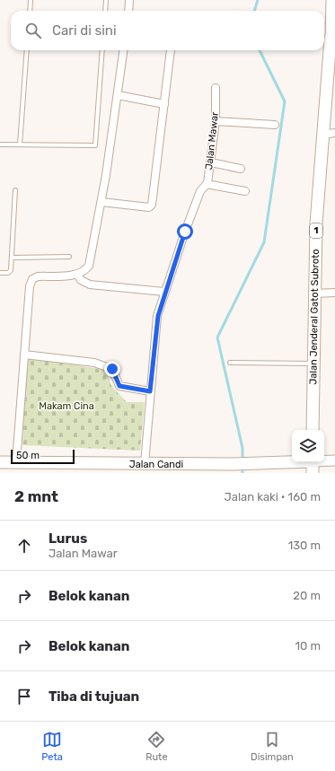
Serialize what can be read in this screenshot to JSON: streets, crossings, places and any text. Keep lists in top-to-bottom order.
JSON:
{
  "streets": {
    "highway": ["1", "Jalan Jenderal Gatot Subroto", "Jalan Candi"],
    "street": ["Jalan Mawar"]
  },
  "crossings": [
    ["Jalan Mawar", "Jalan Candi"]
  ],
  "parks": ["Makam Cina"],
  "scale_bar": "50 m",
  "page": {
    "search": "Cari di sini",
    "scale": "50 m",
    "heading": ["2 mnt", "Jalan kaki · 160 m"],
    "list": [
      ["Lurus", "Jalan Mawar", "130 m"],
      ["Belok kanan", "20 m"],
      ["Belok kanan", "10 m"],
      "Tiba di tujuan"
    ],
    "nav": ["Peta", "Rute", "Disimpan"]
  }
}
